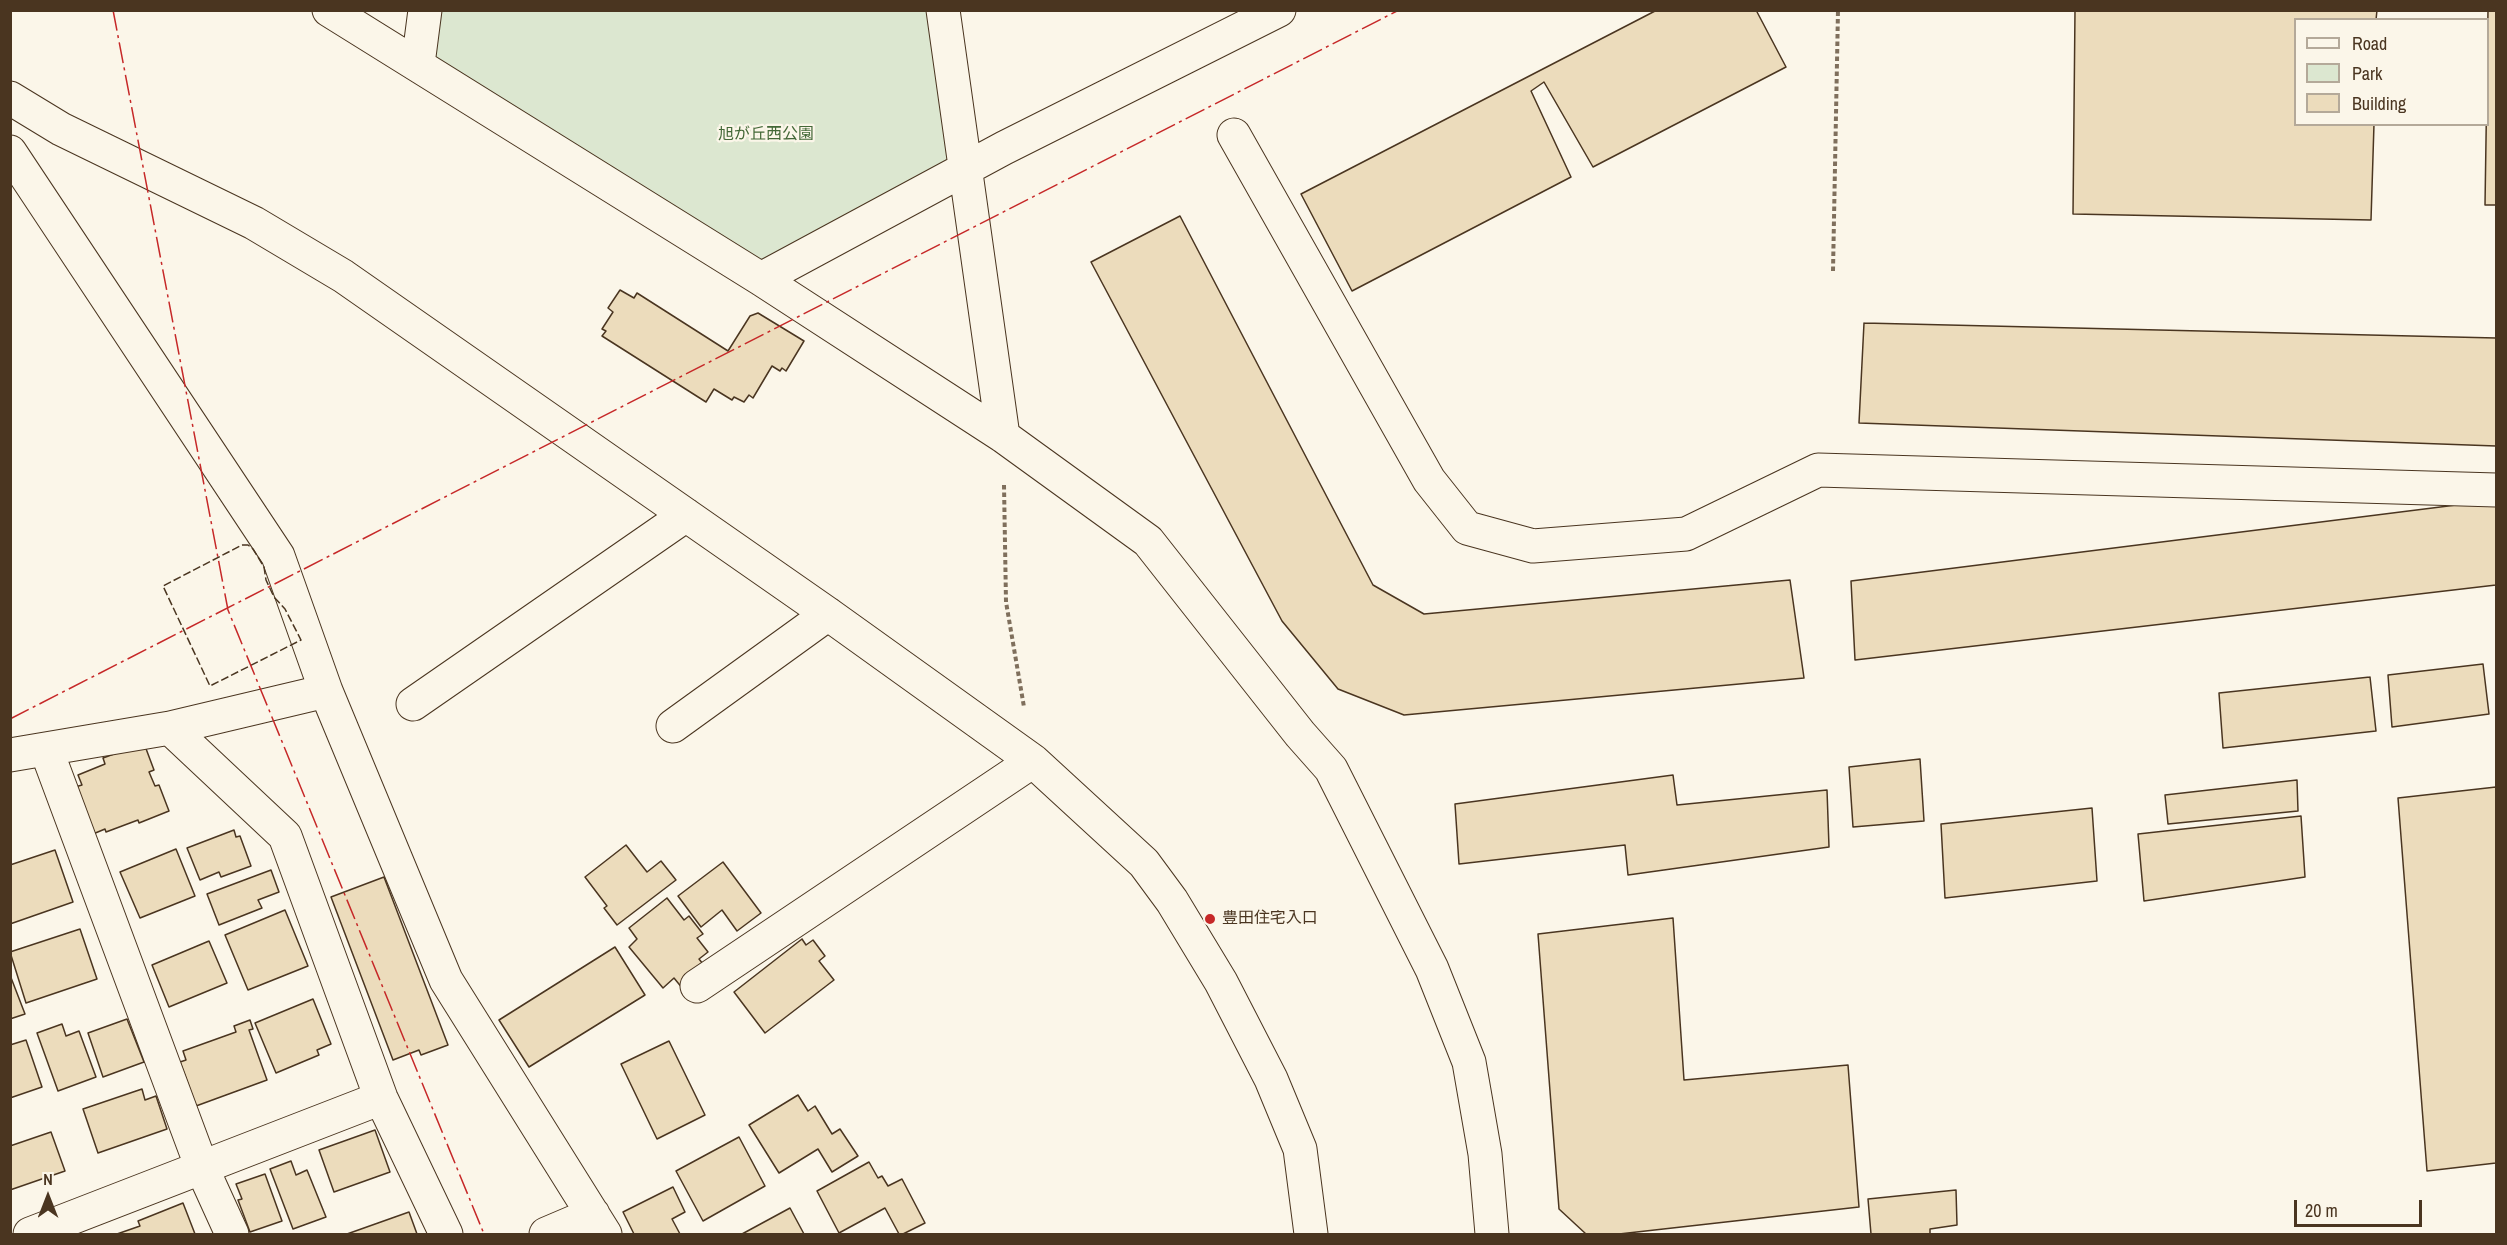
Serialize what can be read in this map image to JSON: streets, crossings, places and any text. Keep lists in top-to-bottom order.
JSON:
{
  "parks": ["旭が丘西公園"],
  "places": ["豊田住宅入口"],
  "legend": ["Road", "Park", "Building"],
  "scale_bar": "20 m",
  "north": "top"
}
